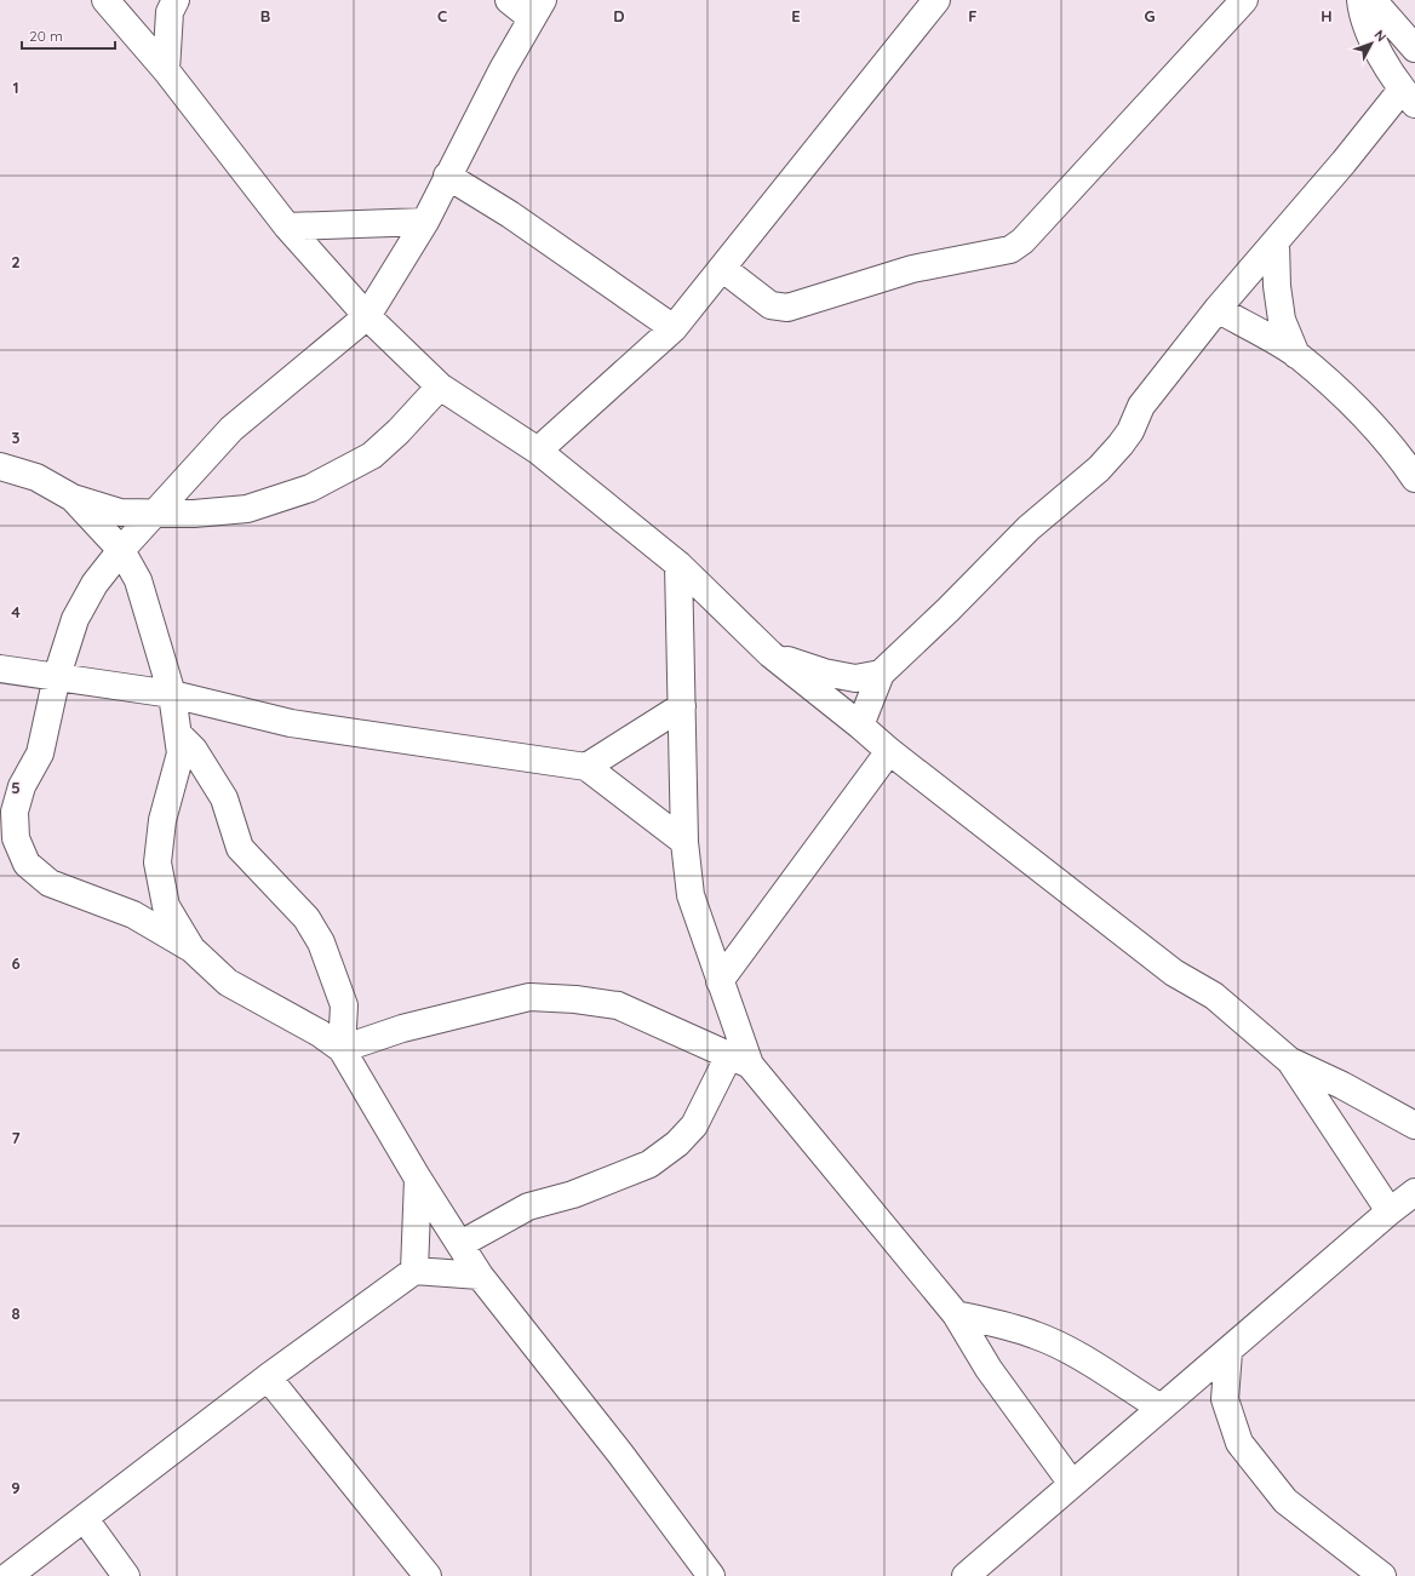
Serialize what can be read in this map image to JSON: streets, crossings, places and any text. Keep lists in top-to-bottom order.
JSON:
{
  "scale_bar": "20 m",
  "north": "top right",
  "grid": {
    "columns": [
      "B",
      "C",
      "D",
      "E",
      "F",
      "G",
      "H"
    ],
    "rows": [
      "1",
      "2",
      "3",
      "4",
      "5",
      "6",
      "7",
      "8",
      "9"
    ]
  }
}
